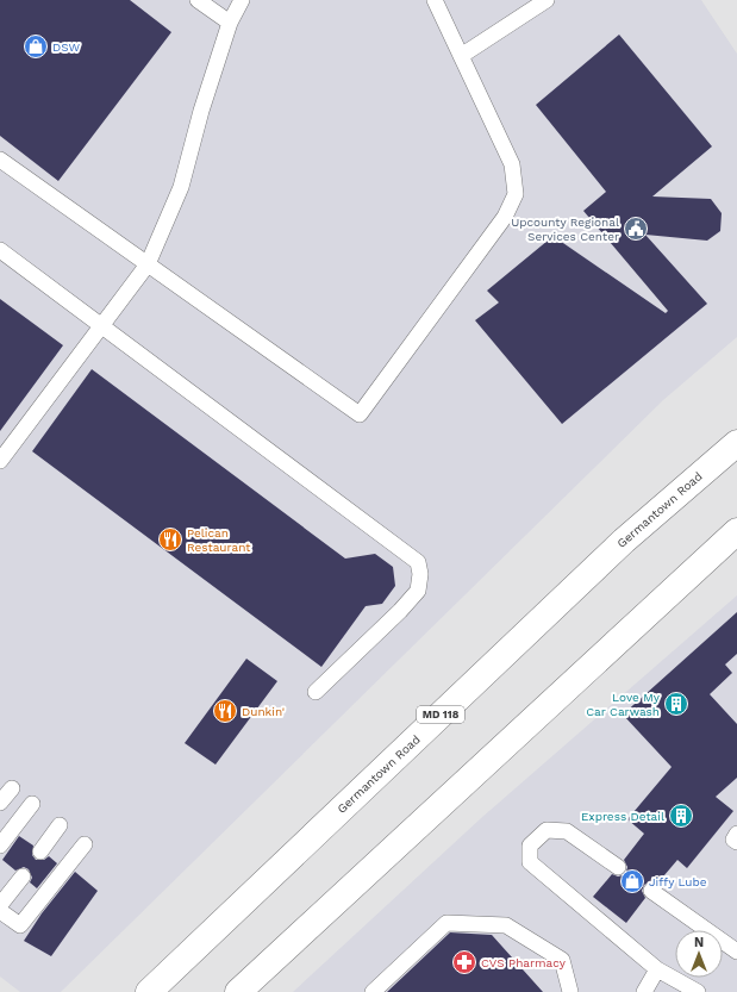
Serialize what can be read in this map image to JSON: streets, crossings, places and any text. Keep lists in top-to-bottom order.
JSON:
{
  "streets": {
    "main road": ["Germantown Road", "MD 118"]
  },
  "places": {
    "shop": ["DSW", "Jiffy Lube"],
    "public building": ["Upcounty Regional Services Center"],
    "restaurant": ["Pelican Restaurant", "Dunkin'"],
    "building": ["Love My Car Carwash", "Express Detail"],
    "pharmacy": ["CVS Pharmacy"]
  },
  "north": "top"
}
